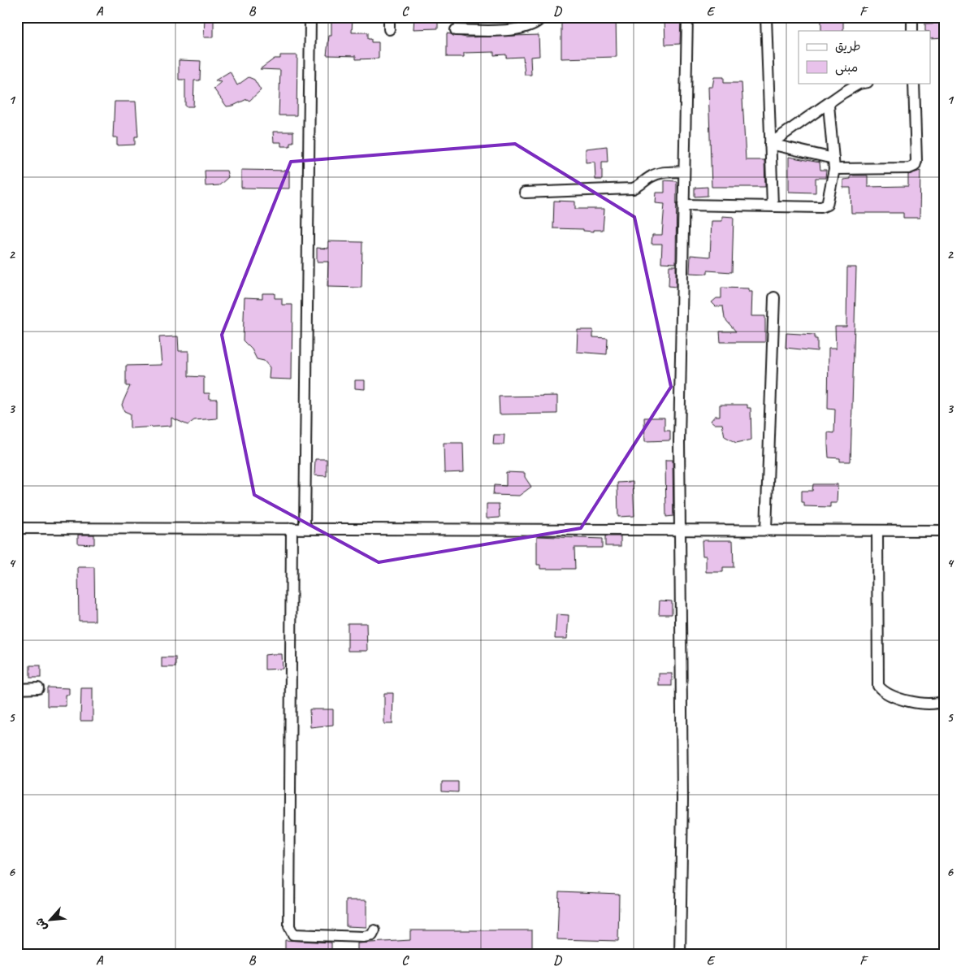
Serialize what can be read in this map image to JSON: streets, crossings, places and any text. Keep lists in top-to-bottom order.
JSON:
{
  "legend": ["طريق", "مبنى"],
  "north": "bottom left",
  "grid": {
    "columns": [
      "A",
      "B",
      "C",
      "D",
      "E",
      "F"
    ],
    "rows": [
      "1",
      "2",
      "3",
      "4",
      "5",
      "6"
    ]
  }
}
